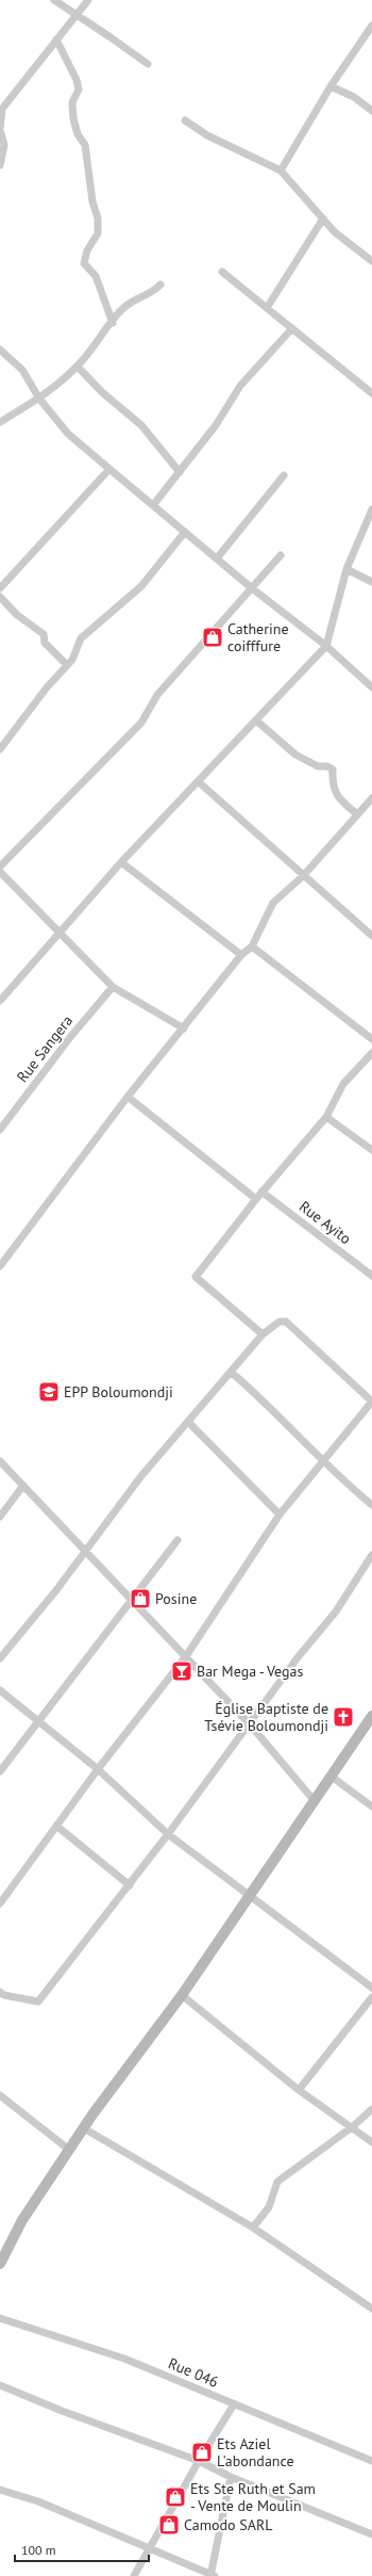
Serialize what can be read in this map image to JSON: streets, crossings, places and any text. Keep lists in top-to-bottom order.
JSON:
{
  "streets": {
    "street": ["Rue Sangera", "Rue Ayito", "Rue 046"]
  },
  "places": {
    "shop": [
      "Catherine coifffure",
      "Posine",
      "Ets Aziel L'abondance",
      "Ets Ste Ruth et Sam - Vente de Moulin",
      "Camodo SARL"
    ],
    "school or university": ["EPP Boloumondji"],
    "bar": ["Bar Mega - Vegas"],
    "church": ["Église Baptiste de Tsévie Boloumondji"]
  },
  "scale_bar": "100 m"
}
